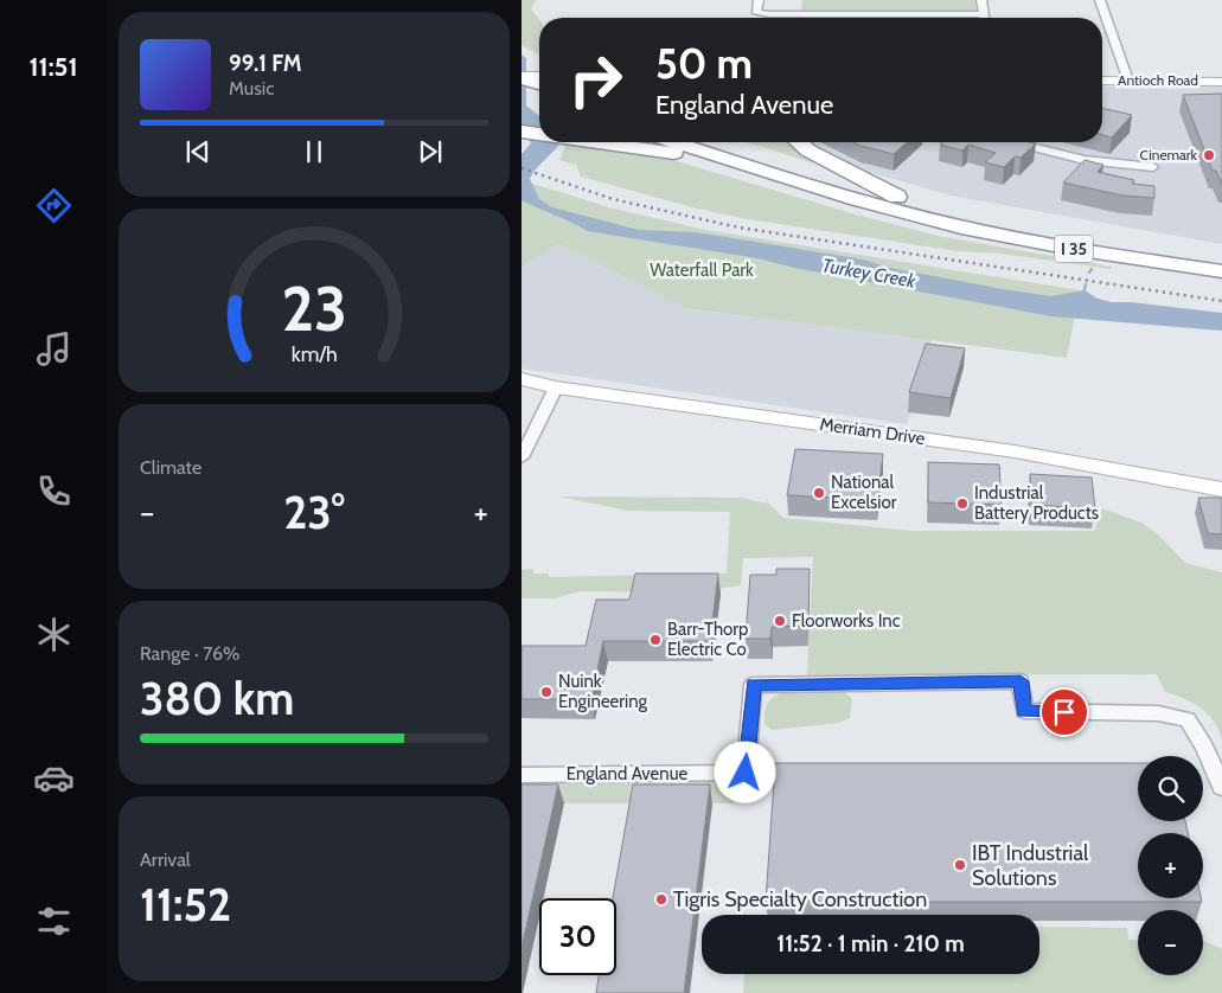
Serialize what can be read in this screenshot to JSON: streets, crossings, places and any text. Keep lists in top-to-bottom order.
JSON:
{
  "streets": {
    "highway": ["I 35"],
    "main road": ["Antioch Road", "Merriam Drive"],
    "street": ["England Avenue"]
  },
  "water": ["Turkey Creek"],
  "parks": ["Waterfall Park"],
  "places": [
    "Cinemark",
    "National Excelsior",
    "Industrial Battery Products",
    "Floorworks Inc",
    "Barr-Thorp Electric Co",
    "Nuink Engineering",
    "IBT Industrial Solutions",
    "Tigris Specialty Construction"
  ],
  "page": {
    "tabs": "11:51",
    "turn": ["50 m", "England Avenue"],
    "song": ["99.1 FM", "Music"],
    "tile": [
      "Climate",
      ["Range · 76%", "380 km"],
      ["Arrival", "11:52"]
    ],
    "heat": ["−", "23°", "+"],
    "map_buttons": ["+", "−"],
    "limit": "30",
    "trip": "11:52 · 1 min · 210 m",
    "gauge": ["23", "km/h"]
  }
}
